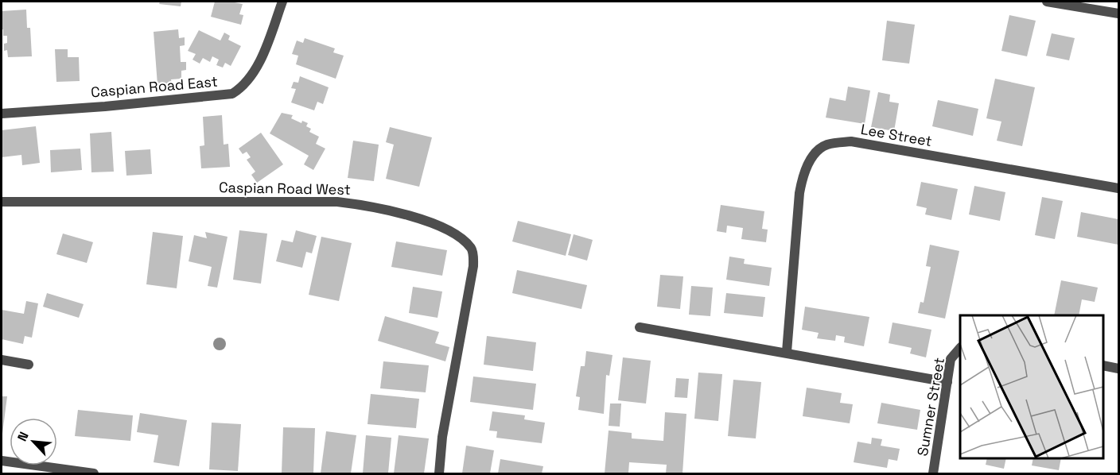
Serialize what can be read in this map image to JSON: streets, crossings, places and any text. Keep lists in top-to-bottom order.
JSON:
{
  "streets": {
    "street": [
      "Caspian Road East",
      "Lee Street",
      "Caspian Road West",
      "Sumner Street"
    ]
  },
  "north": "top left"
}
